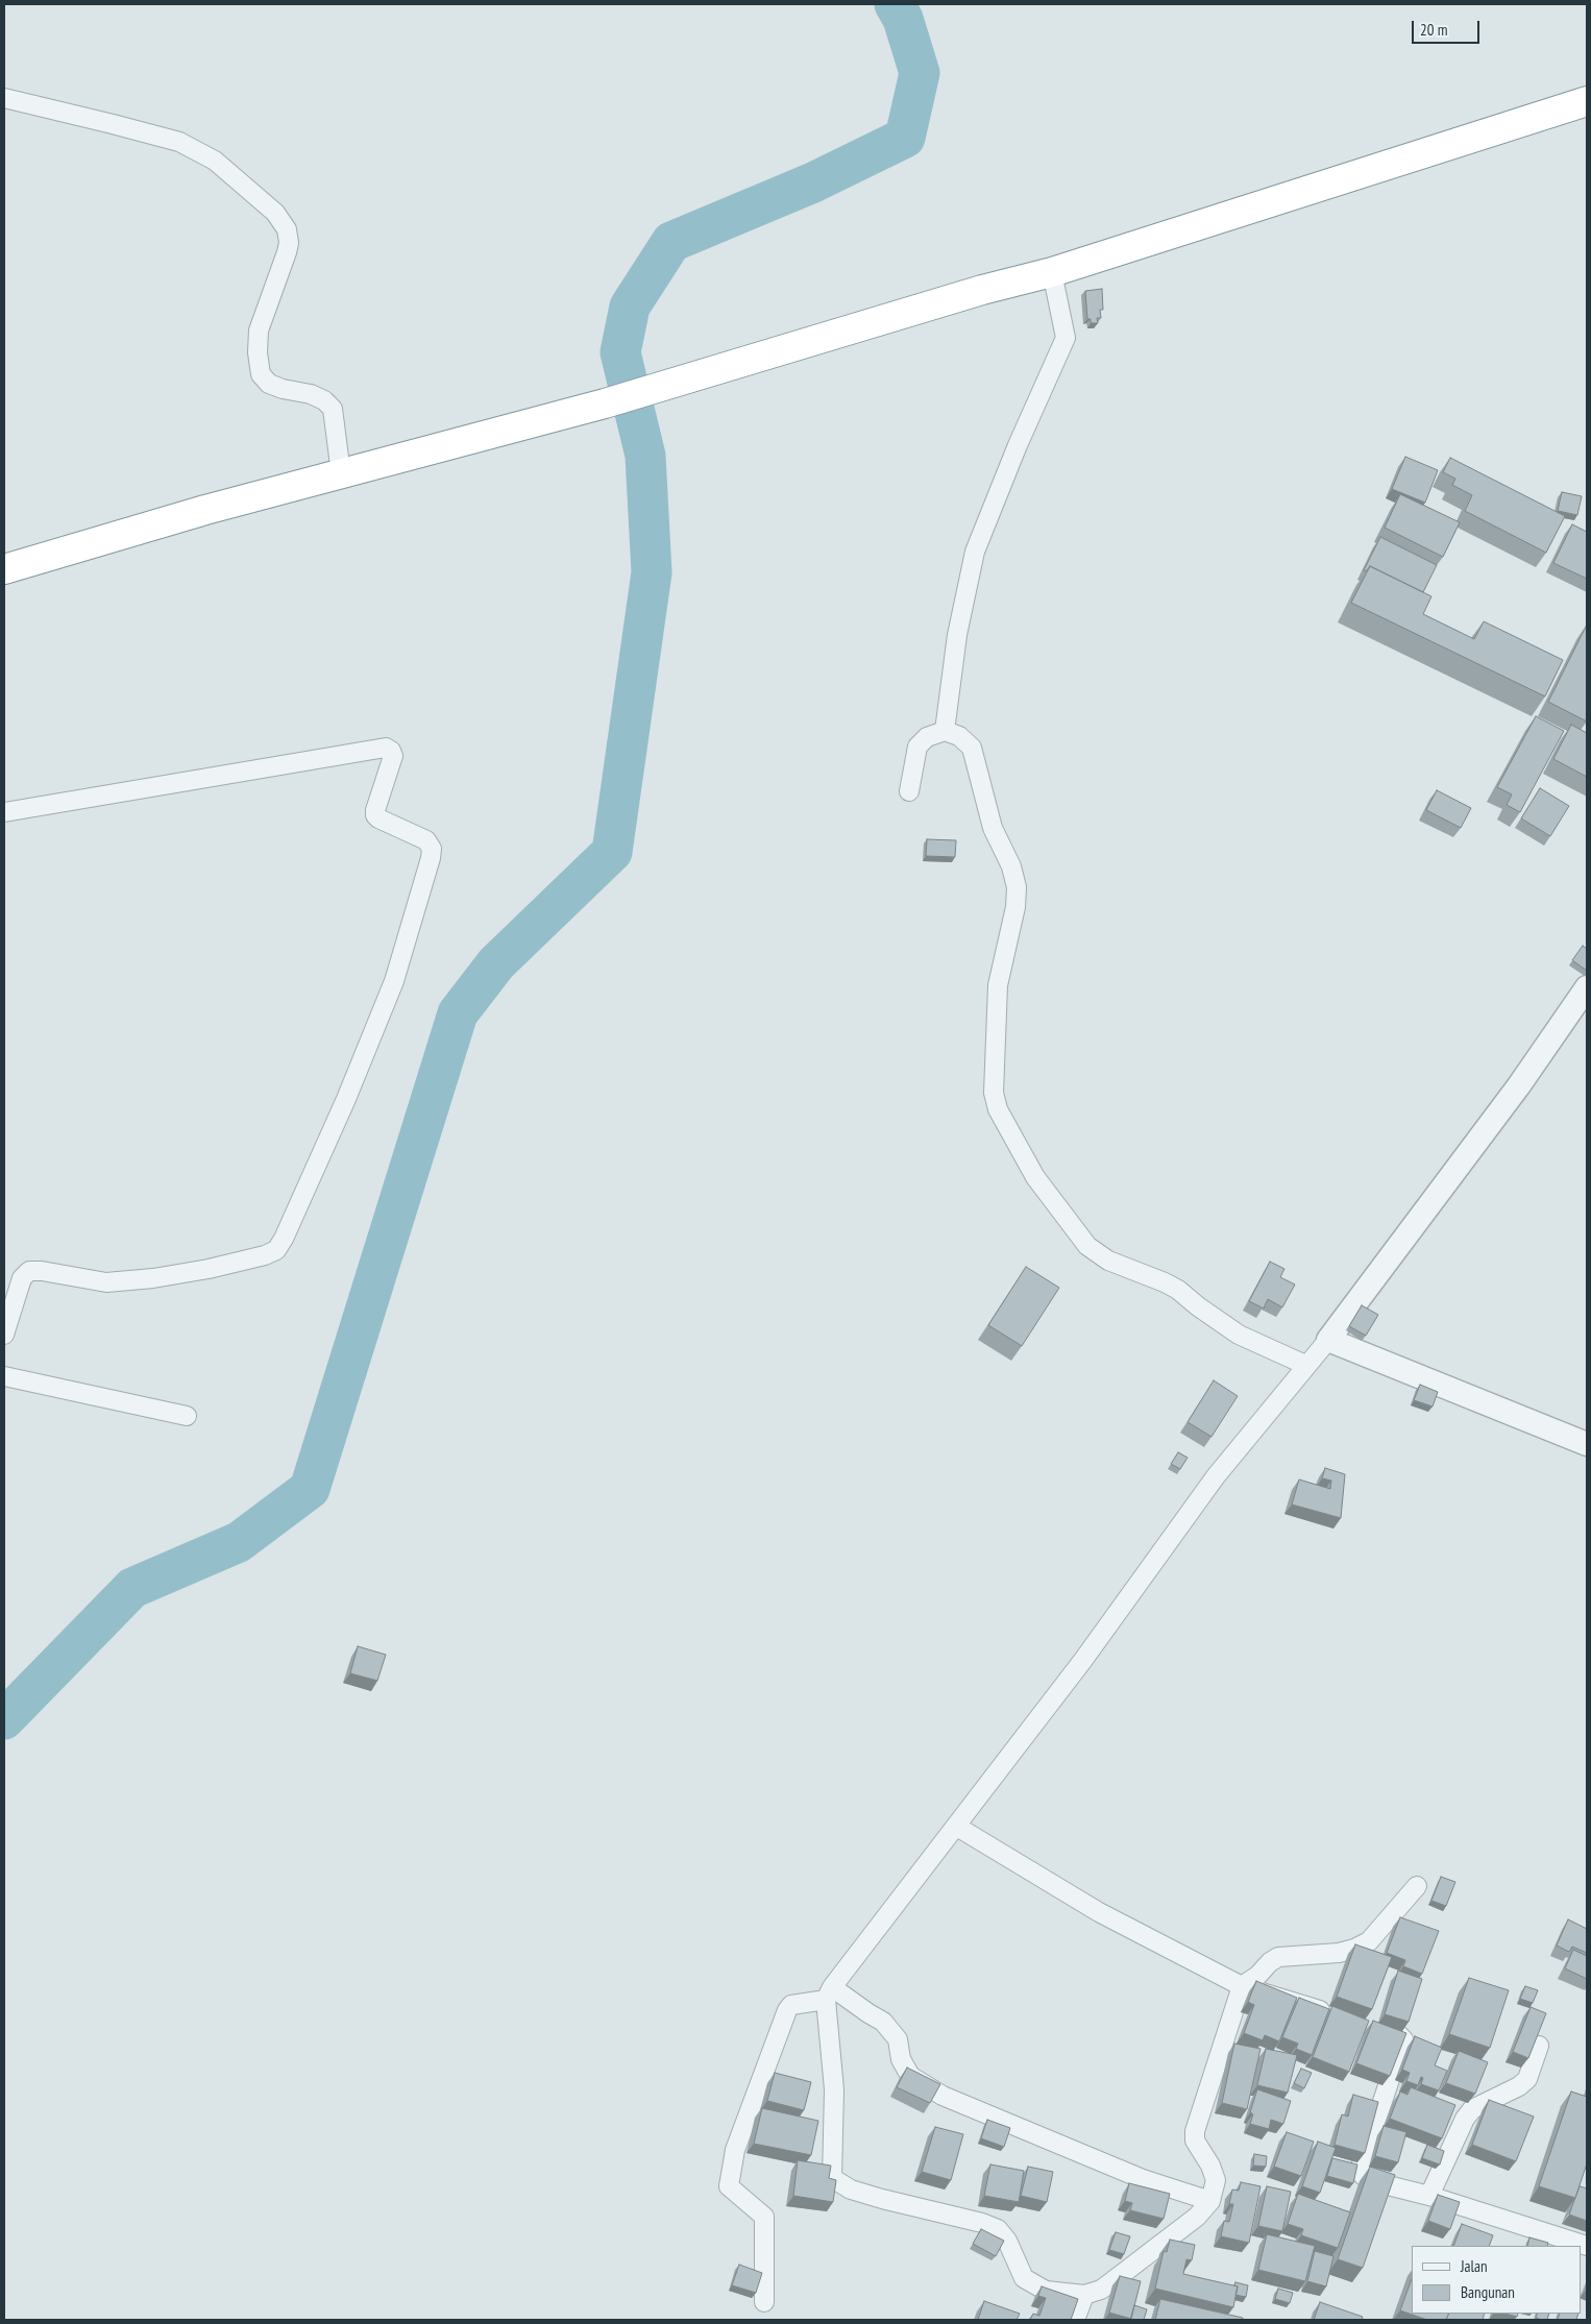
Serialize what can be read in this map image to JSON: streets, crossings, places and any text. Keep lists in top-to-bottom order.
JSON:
{
  "legend": ["Jalan", "Bangunan"],
  "scale_bar": "20 m"
}
